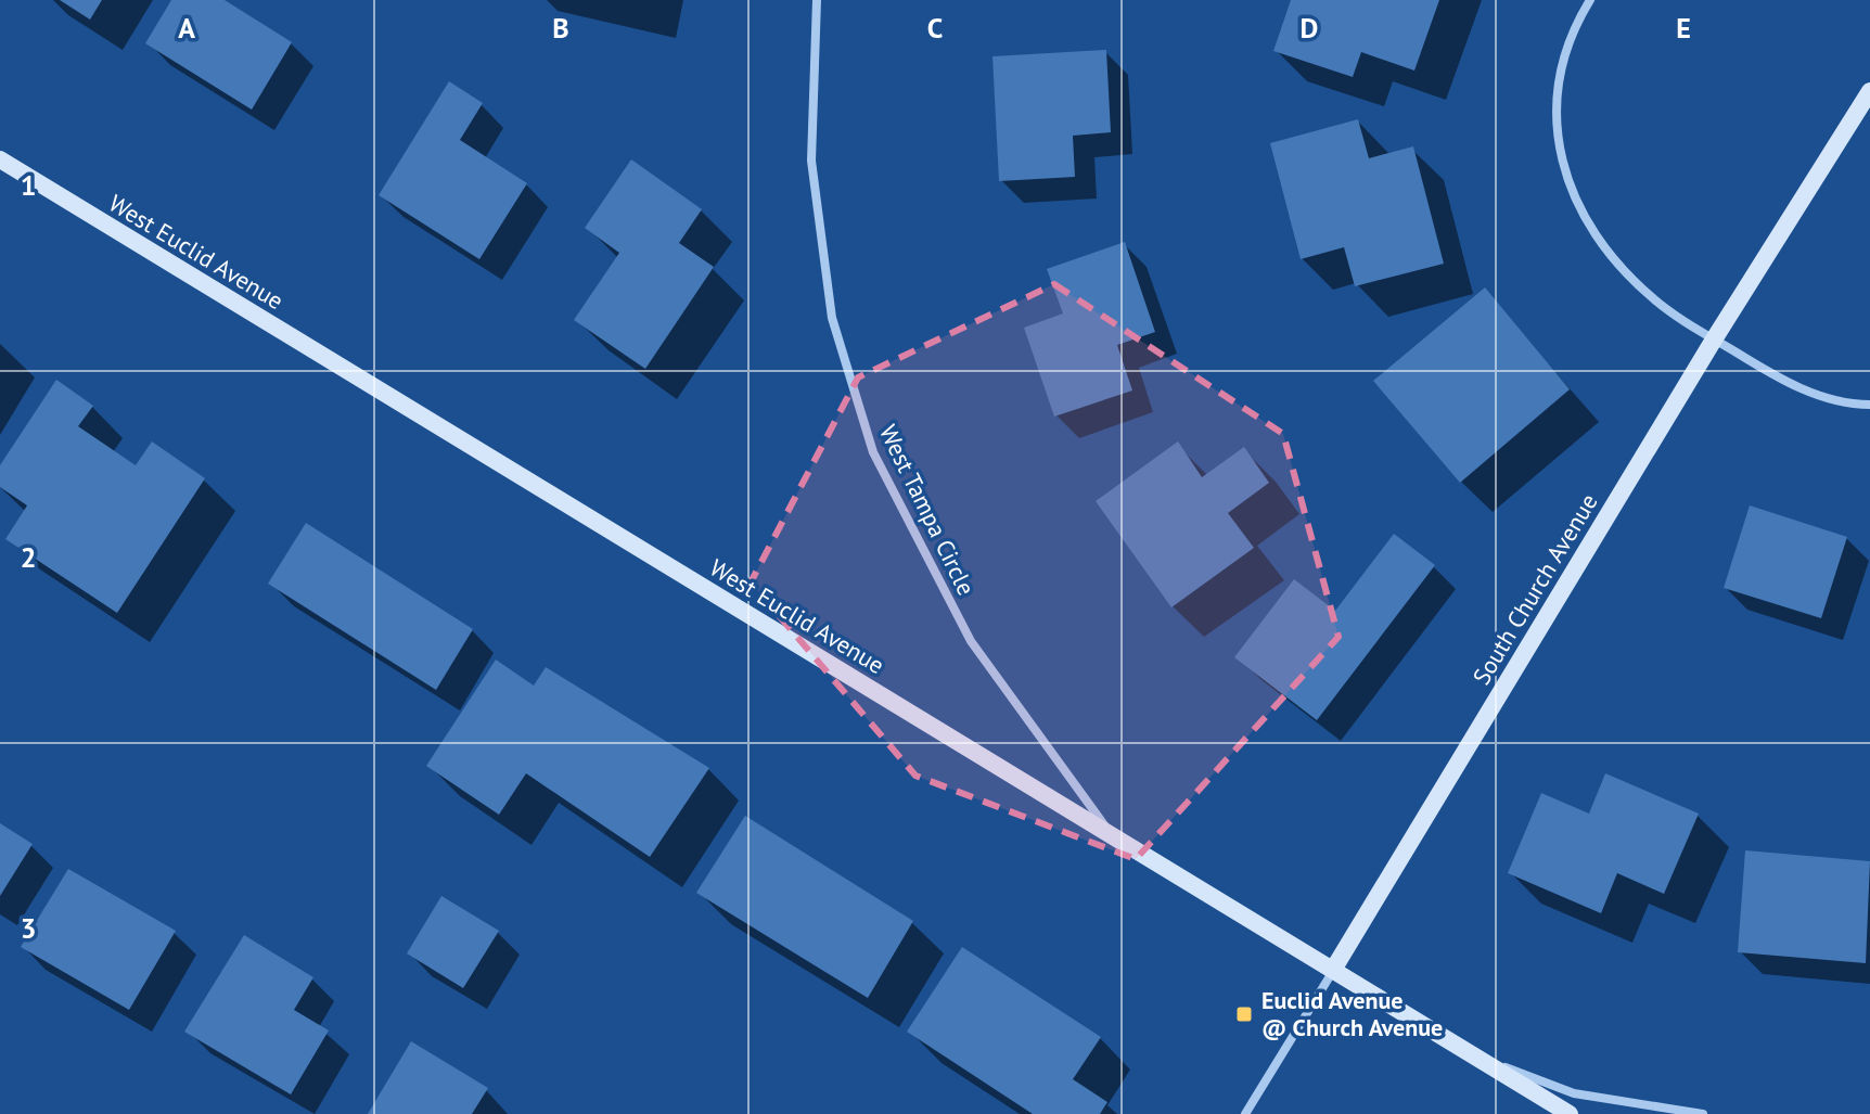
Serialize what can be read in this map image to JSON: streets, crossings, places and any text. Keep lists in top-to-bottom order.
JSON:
{
  "streets": {
    "street": ["West Euclid Avenue", "West Tampa Circle", "South Church Avenue"]
  },
  "crossings": [
    ["West Euclid Avenue", "West Tampa Circle"],
    ["West Euclid Avenue", "South Church Avenue"]
  ],
  "places": {
    "transit": ["Euclid Avenue @ Church Avenue"]
  },
  "grid": {
    "columns": [
      "A",
      "B",
      "C",
      "D",
      "E"
    ],
    "rows": ["1", "2", "3"]
  }
}
